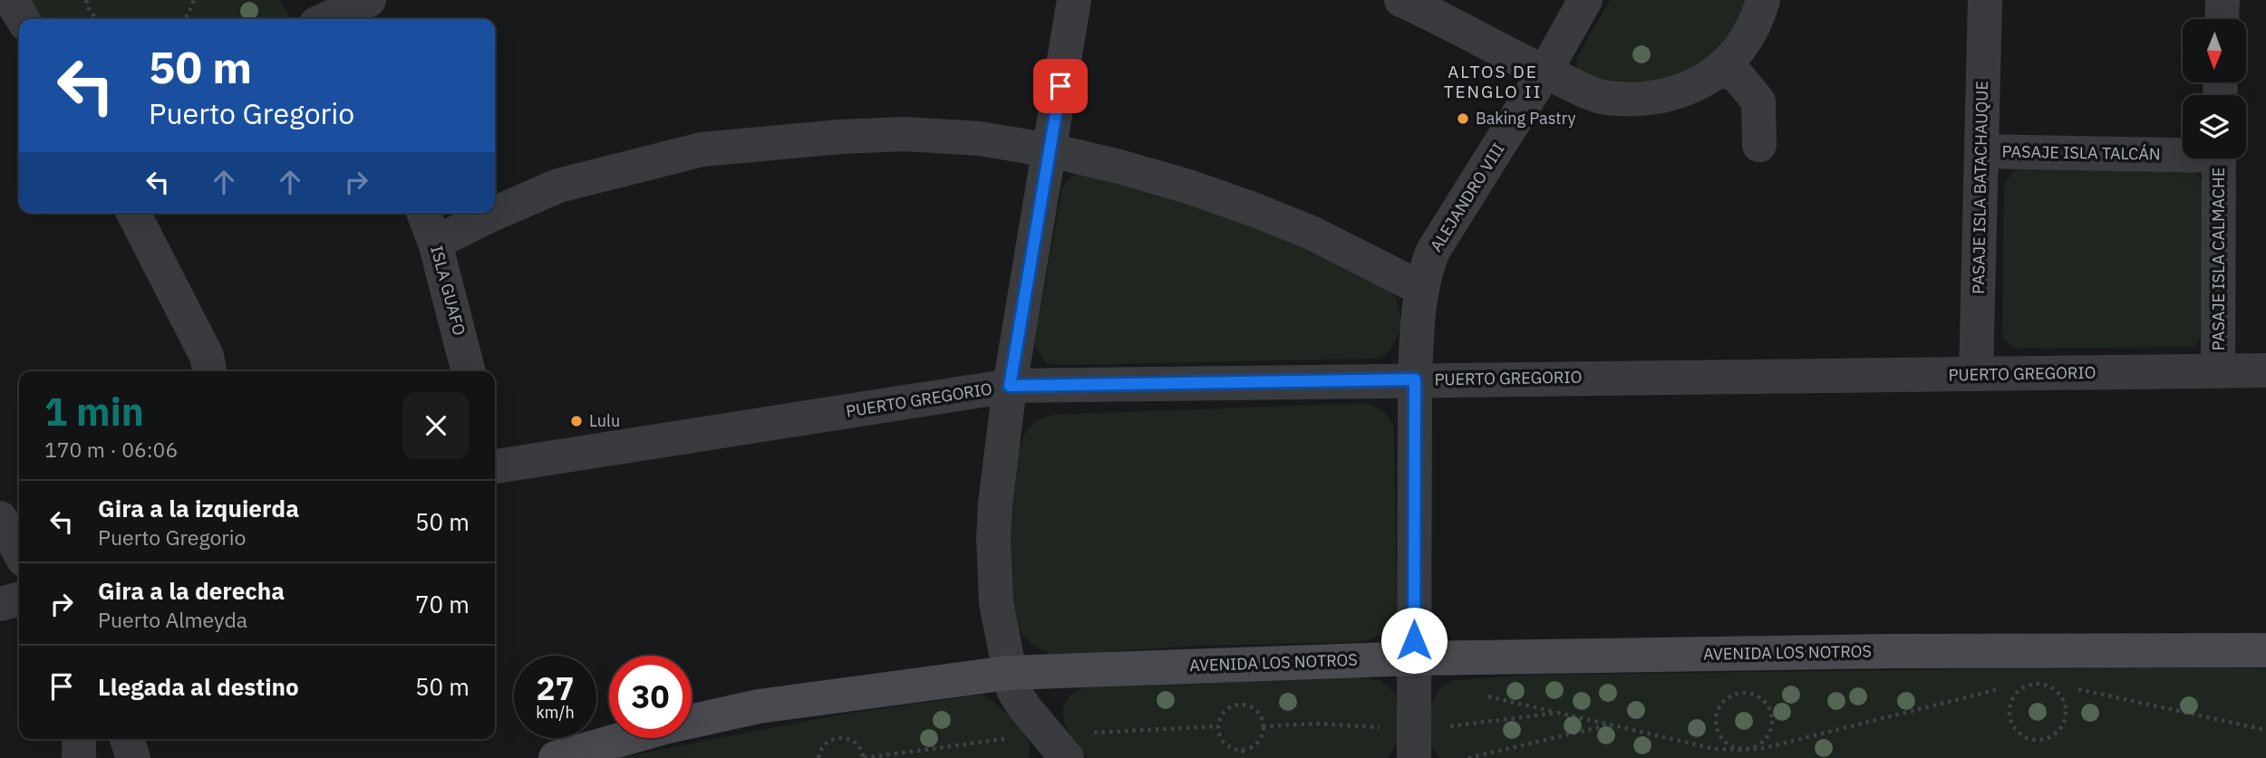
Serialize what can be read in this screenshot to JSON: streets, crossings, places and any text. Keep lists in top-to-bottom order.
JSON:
{
  "streets": {
    "main road": ["AVENIDA LOS NOTROS"],
    "street": [
      "PASAJE ISLA TALCÁN",
      "PASAJE ISLA BATACHAUQUE",
      "ALEJANDRO VIII",
      "PASAJE ISLA CALMACHE",
      "ISLA GUAFO",
      "PUERTO GREGORIO"
    ]
  },
  "crossings": [
    ["PASAJE ISLA TALCÁN", "PASAJE ISLA BATACHAUQUE"],
    ["PASAJE ISLA BATACHAUQUE", "PUERTO GREGORIO"],
    ["ALEJANDRO VIII", "PUERTO GREGORIO"],
    ["ALEJANDRO VIII", "AVENIDA LOS NOTROS"],
    ["PASAJE ISLA CALMACHE", "PUERTO GREGORIO"]
  ],
  "districts": ["ALTOS DE TENGLO II"],
  "places": ["Baking Pastry", "Lulu"],
  "north": "bottom",
  "page": {
    "turn": ["50 m", "Puerto Gregorio"],
    "heading": ["1 min", "170 m · 06:06"],
    "list": [
      {
        "name": "Gira a la izquierda",
        "note": "Puerto Gregorio",
        "value": "50 m"
      },
      {
        "name": "Gira a la derecha",
        "note": "Puerto Almeyda",
        "value": "70 m"
      },
      {
        "name": "Llegada al destino",
        "value": "50 m"
      }
    ],
    "speed": "27 km/h",
    "limit": "30"
  }
}
